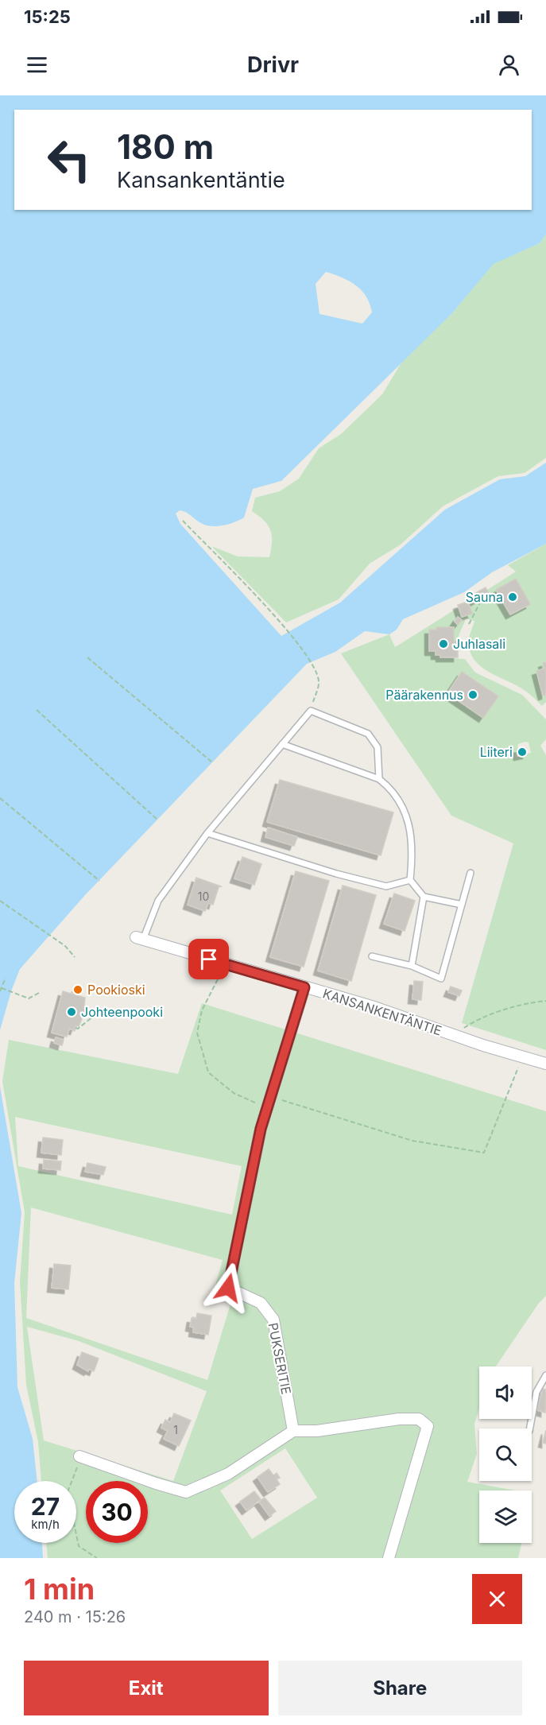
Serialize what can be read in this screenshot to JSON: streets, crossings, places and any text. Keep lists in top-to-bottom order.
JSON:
{
  "streets": {
    "street": ["KANSANKENTÄNTIE", "PUKSERITIE"]
  },
  "crossings": [
    ["KANSANKENTÄNTIE", "PUKSERITIE"]
  ],
  "places": [
    "Sauna",
    "Juhlasali",
    "Päärakennus",
    "Liiteri",
    "Pookioski",
    "Johteenpooki"
  ],
  "house_numbers": ["10", "1"],
  "page": {
    "status": "15:25",
    "header": "Drivr",
    "turn": ["180 m", "Kansankentäntie"],
    "speed": "27 km/h",
    "limit": "30",
    "heading": ["1 min", "240 m · 15:26"],
    "buttons": ["Exit", "Share"]
  }
}
